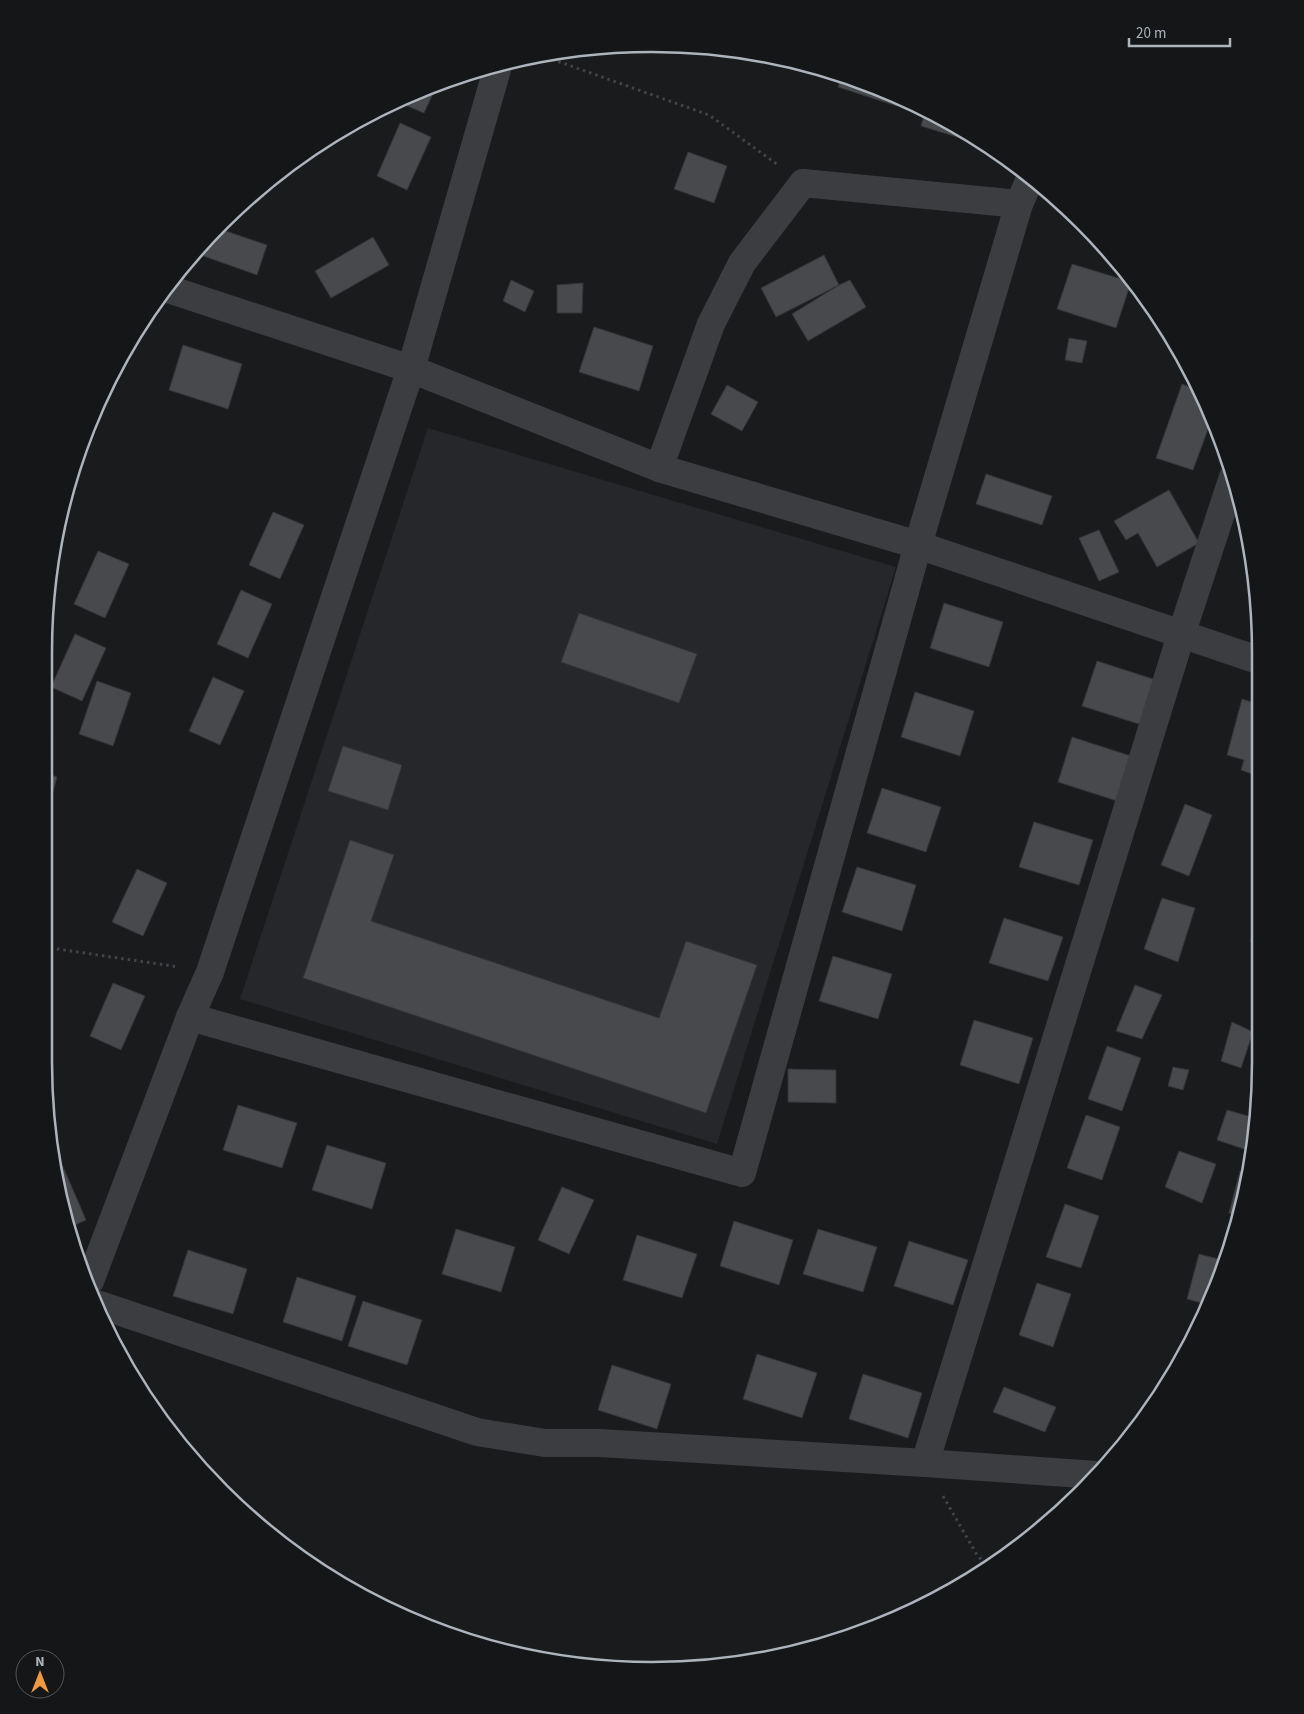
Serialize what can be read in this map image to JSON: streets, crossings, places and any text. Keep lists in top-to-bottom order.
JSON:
{
  "scale_bar": "20 m",
  "north": "top"
}
